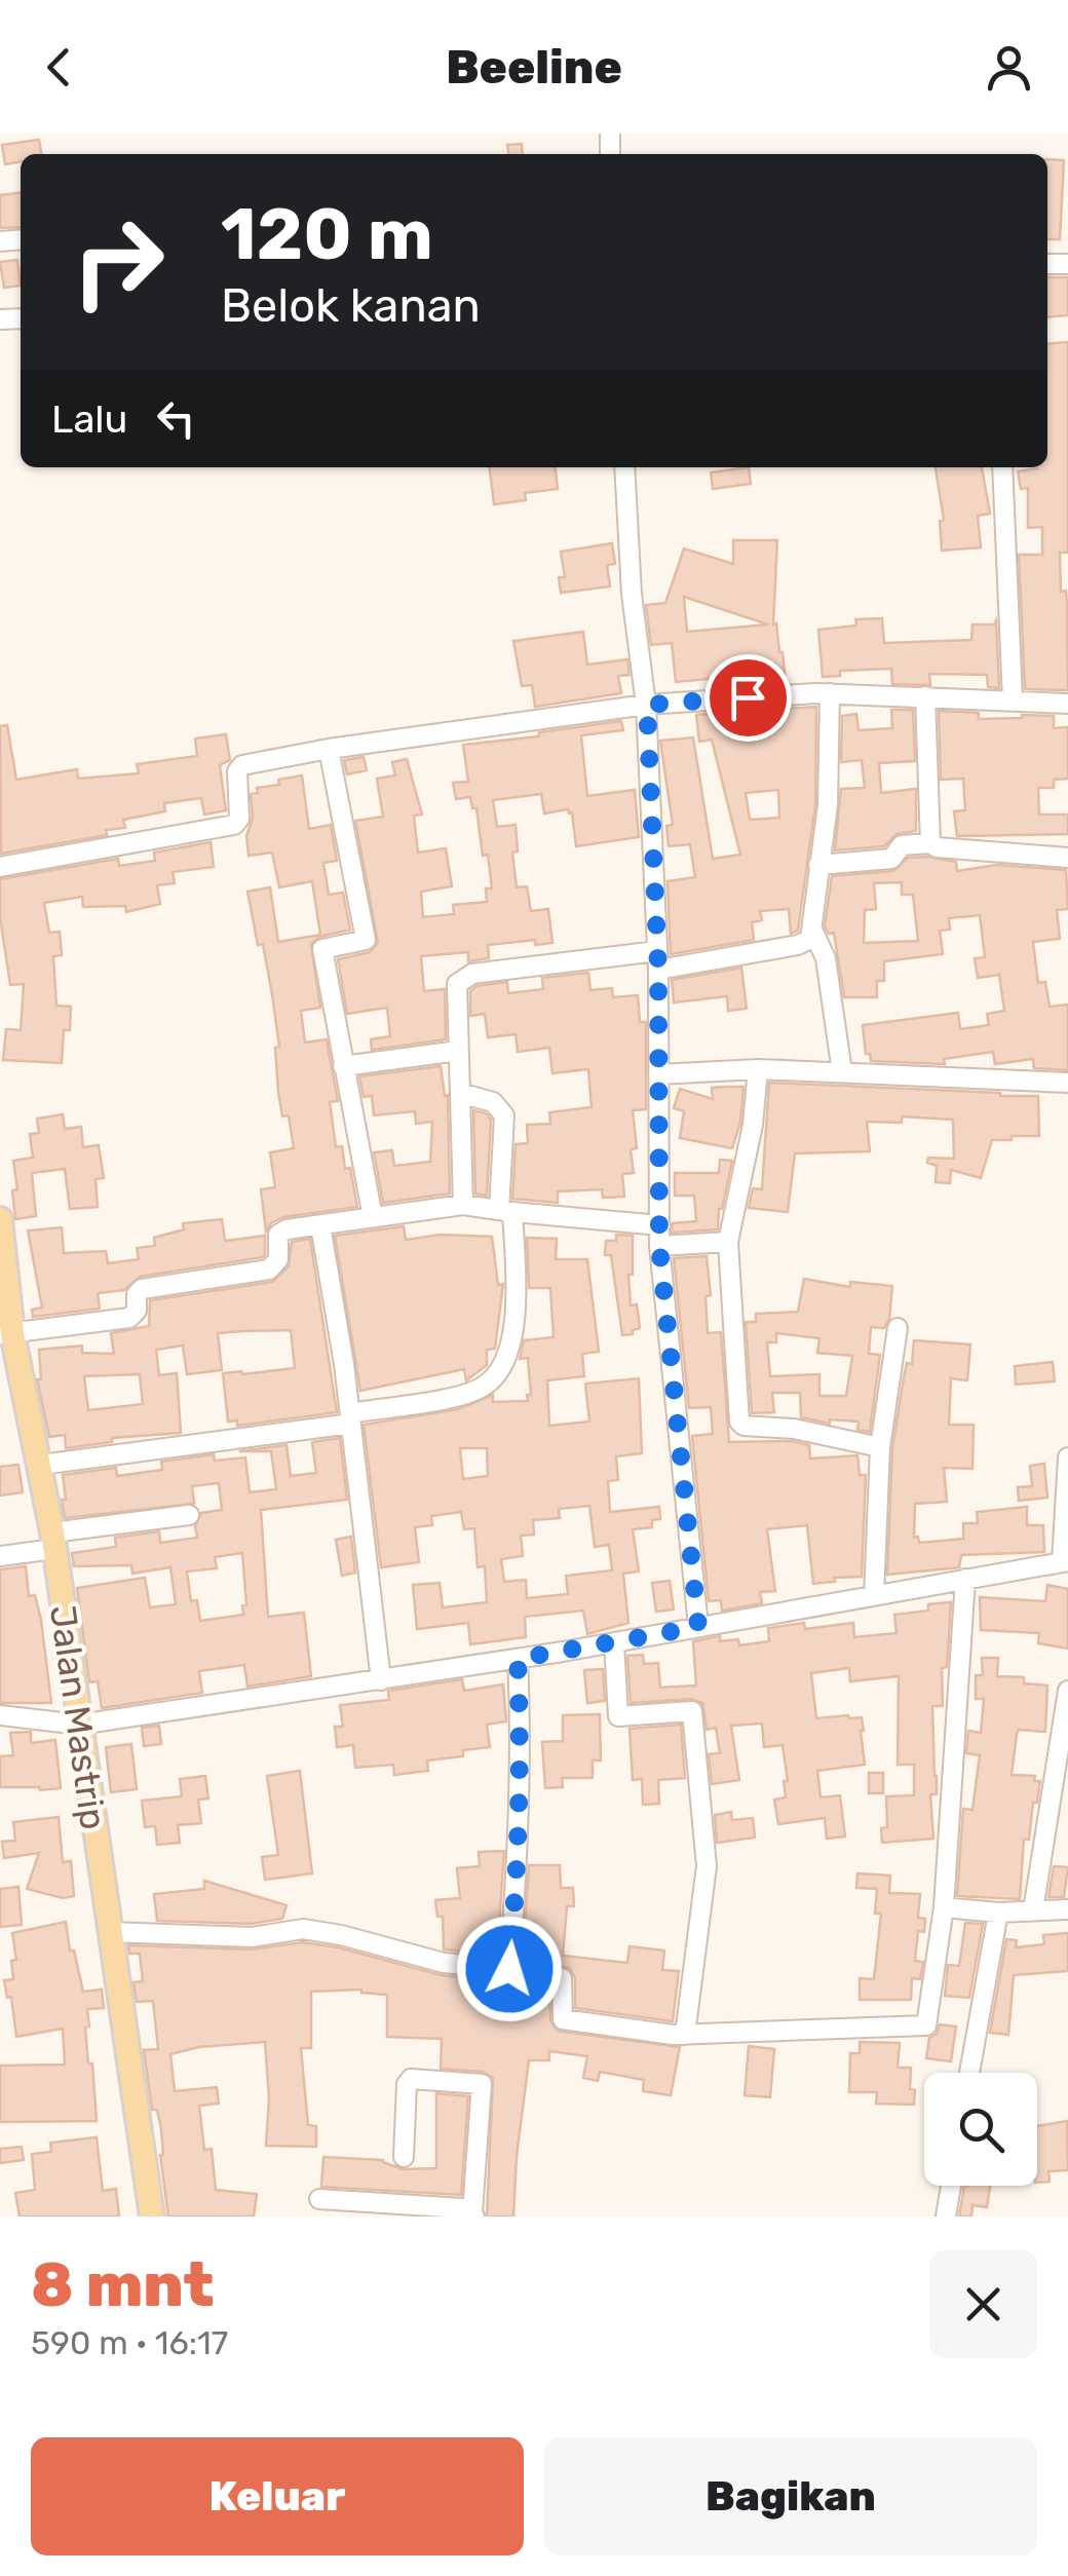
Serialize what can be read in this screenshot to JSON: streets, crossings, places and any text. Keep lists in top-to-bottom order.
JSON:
{
  "streets": {
    "main road": ["Jalan Mastrip"]
  },
  "page": {
    "header": "Beeline",
    "turn": ["120 m", "Belok kanan"],
    "then": "Lalu",
    "heading": ["8 mnt", "590 m · 16:17"],
    "buttons": ["Keluar", "Bagikan"]
  }
}
